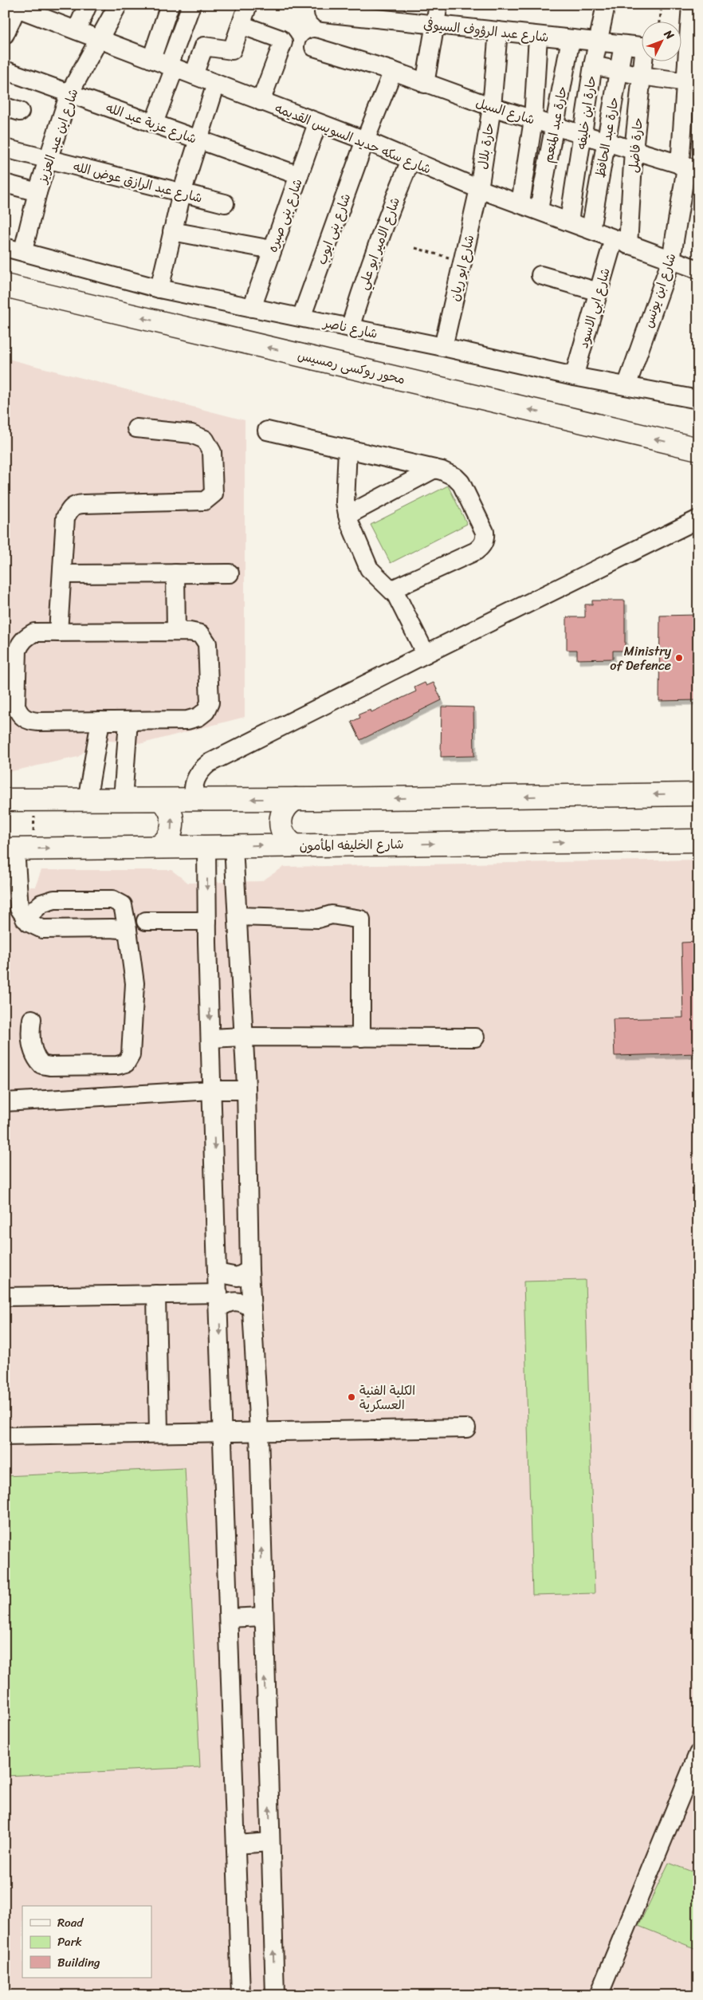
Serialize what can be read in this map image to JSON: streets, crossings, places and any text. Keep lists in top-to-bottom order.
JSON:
{
  "streets": {
    "main road": ["محور روكسى رمسيس", "شارع الخليفه المأمون"],
    "street": [
      "شارع عبد الرؤوف السيوفي",
      "شارع السيل",
      "حارة ابن خليفه",
      "شارع عزبة عبد الله",
      "حارة عبد المنعم",
      "شارع ابن عبد العزيز",
      "حارة عبد الحافظ",
      "شارع سكه حديد السويس القديمه",
      "حارة فاضل",
      "حارة بلال",
      "شارع عبد الرازق عوض الله",
      "شارع بنى صبره",
      "شارع بنى ايوب",
      "شارع الامير ابو علي",
      "شارع ابو ريان",
      "شارع ابن يونس",
      "شارع ابي الاسود",
      "شارع ناصر"
    ]
  },
  "crossings": [
    ["شارع عبد الرؤوف السيوفي", "حارة ابن خليفه"],
    ["شارع عبد الرؤوف السيوفي", "حارة عبد المنعم"],
    ["شارع عبد الرؤوف السيوفي", "حارة عبد الحافظ"],
    ["شارع عبد الرؤوف السيوفي", "حارة بلال"],
    ["شارع السيل", "حارة ابن خليفه"],
    ["شارع السيل", "حارة عبد المنعم"],
    ["شارع السيل", "حارة عبد الحافظ"],
    ["شارع السيل", "حارة فاضل"],
    ["شارع السيل", "حارة بلال"],
    ["شارع السيل", "شارع بنى ايوب"],
    ["شارع السيل", "شارع ابن يونس"],
    ["حارة ابن خليفه", "شارع سكه حديد السويس القديمه"],
    ["شارع عزبة عبد الله", "شارع ابن عبد العزيز"],
    ["شارع عزبة عبد الله", "شارع بنى صبره"],
    ["حارة عبد المنعم", "شارع سكه حديد السويس القديمه"],
    ["شارع ابن عبد العزيز", "شارع سكه حديد السويس القديمه"],
    ["شارع ابن عبد العزيز", "شارع عبد الرازق عوض الله"],
    ["شارع ابن عبد العزيز", "شارع ناصر"],
    ["حارة عبد الحافظ", "شارع سكه حديد السويس القديمه"],
    ["شارع سكه حديد السويس القديمه", "حارة فاضل"],
    ["شارع سكه حديد السويس القديمه", "حارة بلال"],
    ["شارع سكه حديد السويس القديمه", "شارع بنى صبره"],
    ["شارع سكه حديد السويس القديمه", "شارع بنى ايوب"],
    ["شارع سكه حديد السويس القديمه", "شارع الامير ابو علي"],
    ["شارع سكه حديد السويس القديمه", "شارع ابو ريان"],
    ["شارع سكه حديد السويس القديمه", "شارع ابن يونس"],
    ["شارع سكه حديد السويس القديمه", "شارع ابي الاسود"],
    ["حارة فاضل", "شارع ابي الاسود"],
    ["حارة بلال", "شارع ابو ريان"],
    ["شارع بنى صبره", "شارع ناصر"],
    ["شارع بنى ايوب", "شارع ناصر"],
    ["شارع الامير ابو علي", "شارع ناصر"],
    ["شارع ابو ريان", "شارع ناصر"],
    ["شارع ابن يونس", "شارع ناصر"],
    ["شارع ابي الاسود", "شارع ناصر"]
  ],
  "one_way": ["محور روكسى رمسيس"],
  "places": ["Ministry of Defence", "الكلية الفنية العسكرية"],
  "legend": ["Road", "Park", "Building"],
  "north": "top right"
}
